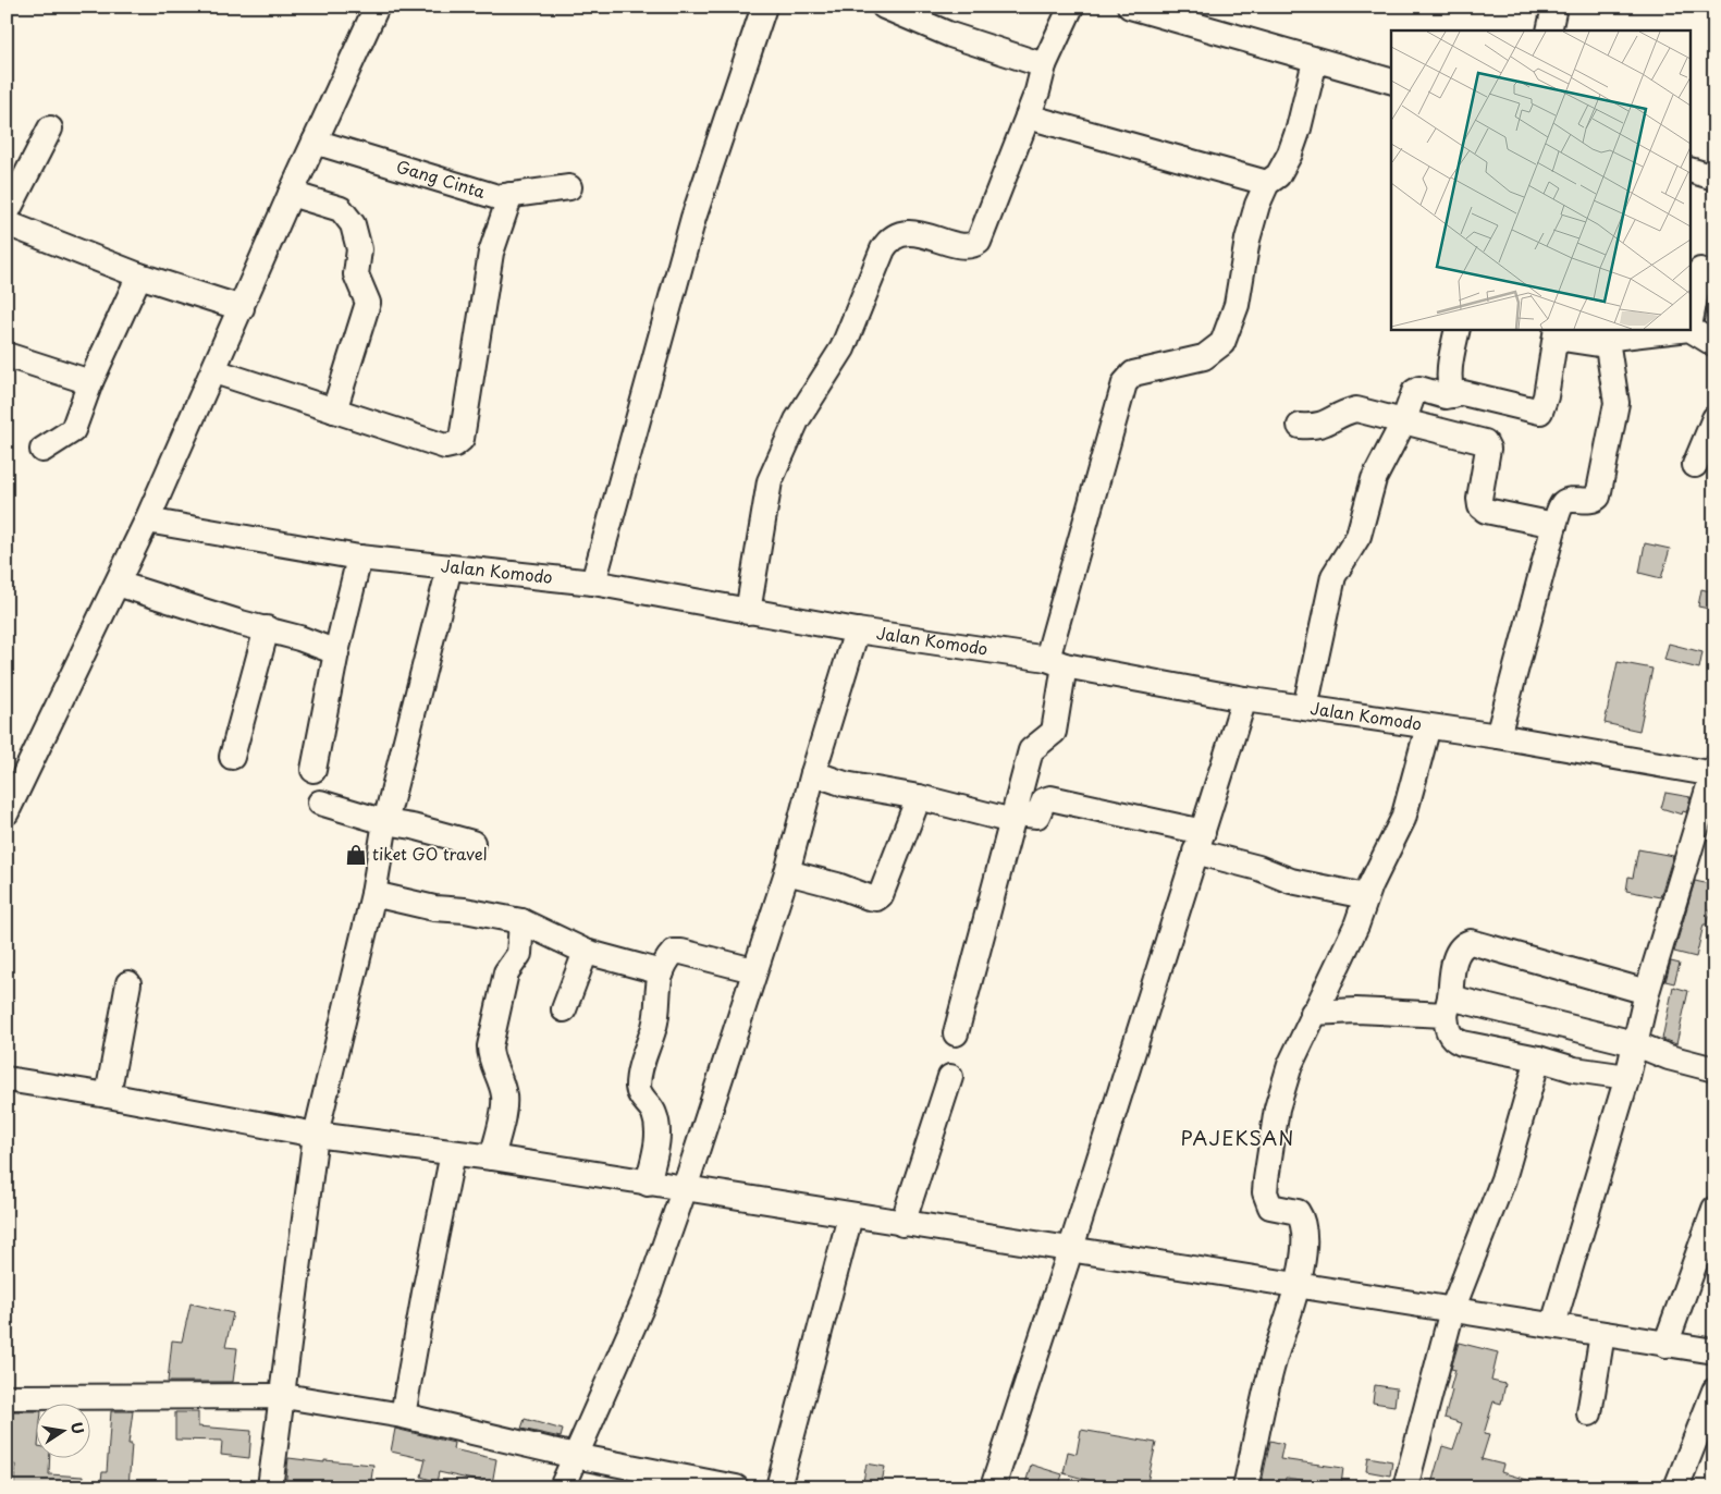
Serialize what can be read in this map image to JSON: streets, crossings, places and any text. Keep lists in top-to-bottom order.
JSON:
{
  "streets": {
    "street": ["Gang Cinta", "Jalan Komodo"]
  },
  "districts": ["PAJEKSAN"],
  "places": {
    "shop": ["tiket GO travel"]
  },
  "north": "right"
}
